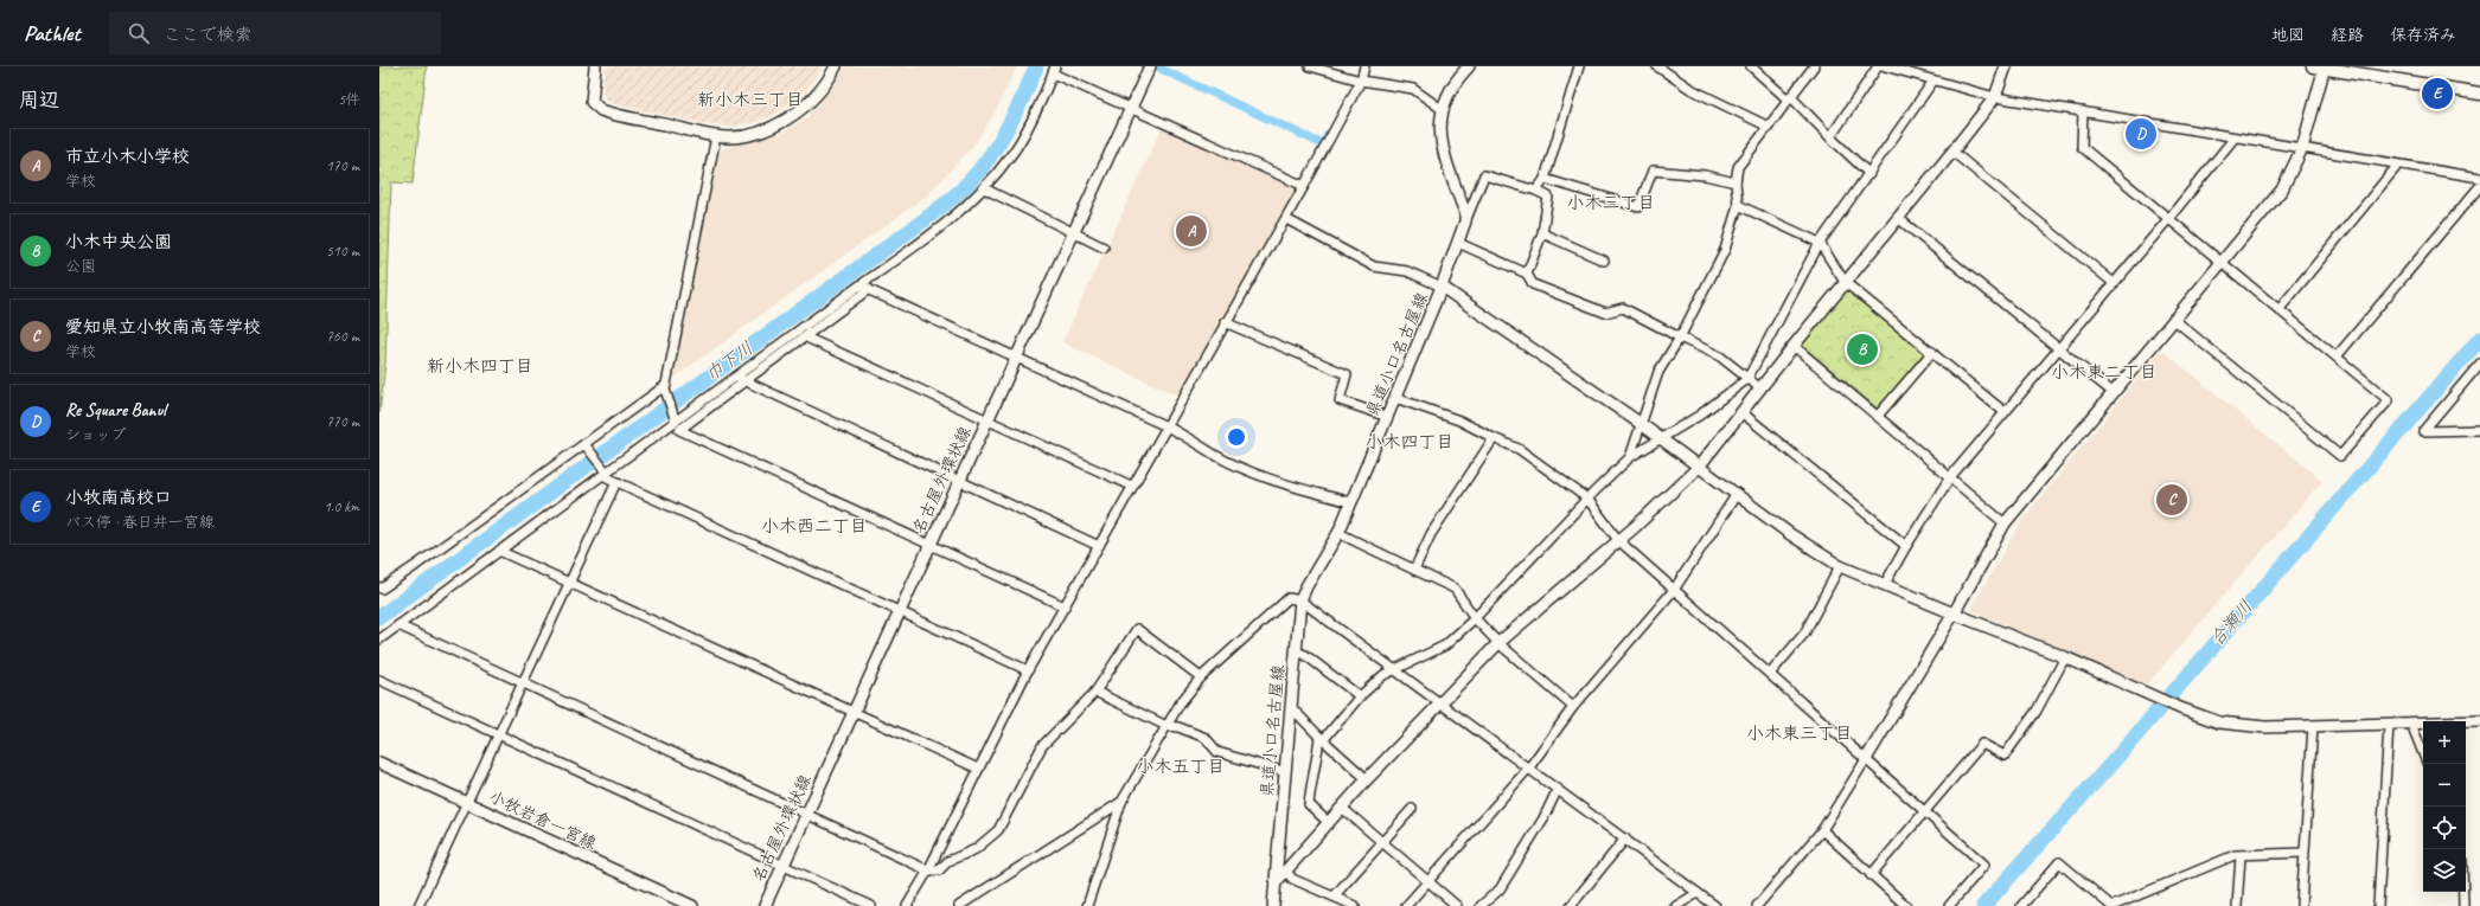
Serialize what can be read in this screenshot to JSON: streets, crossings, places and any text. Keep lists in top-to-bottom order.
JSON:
{
  "streets": {
    "street": ["県道小口名古屋線", "名古屋外環状線", "小牧岩倉一宮線"]
  },
  "districts": [
    "新小木三丁目",
    "小木三丁目",
    "新小木四丁目",
    "小木東二丁目",
    "小木四丁目",
    "小木西二丁目",
    "小木東三丁目",
    "小木五丁目"
  ],
  "water": ["巾下川", "合瀬川"],
  "page": {
    "header": "Pathlet",
    "search": "ここで検索",
    "nav": ["地図", "経路", "保存済み"],
    "heading": ["周辺", "5件"],
    "pins": [
      "E",
      "D",
      "A",
      "B",
      "C"
    ],
    "list": [
      {
        "mark": "A",
        "name": "市立小木小学校",
        "note": "学校",
        "value": "170 m"
      },
      {
        "mark": "B",
        "name": "小木中央公園",
        "note": "公園",
        "value": "510 m"
      },
      {
        "mark": "C",
        "name": "愛知県立小牧南高等学校",
        "note": "学校",
        "value": "760 m"
      },
      {
        "mark": "D",
        "name": "Re Square Banul",
        "note": "ショップ",
        "value": "770 m"
      },
      {
        "mark": "E",
        "name": "小牧南高校口",
        "note": "バス停 · 春日井一宮線",
        "value": "1.0 km"
      }
    ],
    "map_buttons": ["+", "−"]
  }
}
